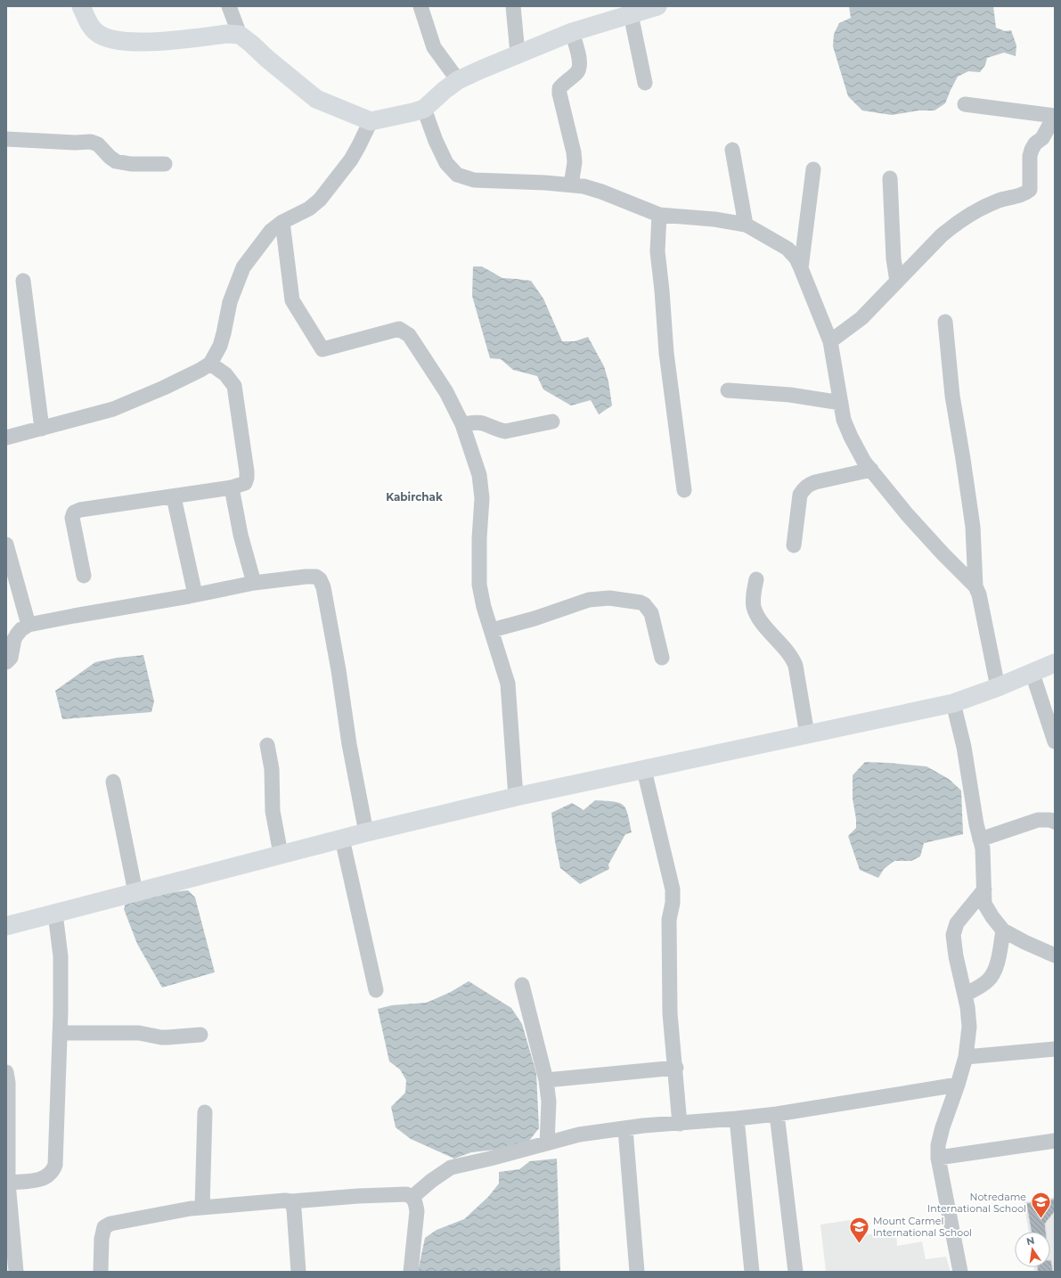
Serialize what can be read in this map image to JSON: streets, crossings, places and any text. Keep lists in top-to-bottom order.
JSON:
{
  "districts": ["Kabirchak"],
  "places": {
    "school or university": ["Notredame International School", "Mount Carmel International School"]
  },
  "north": "top"
}
